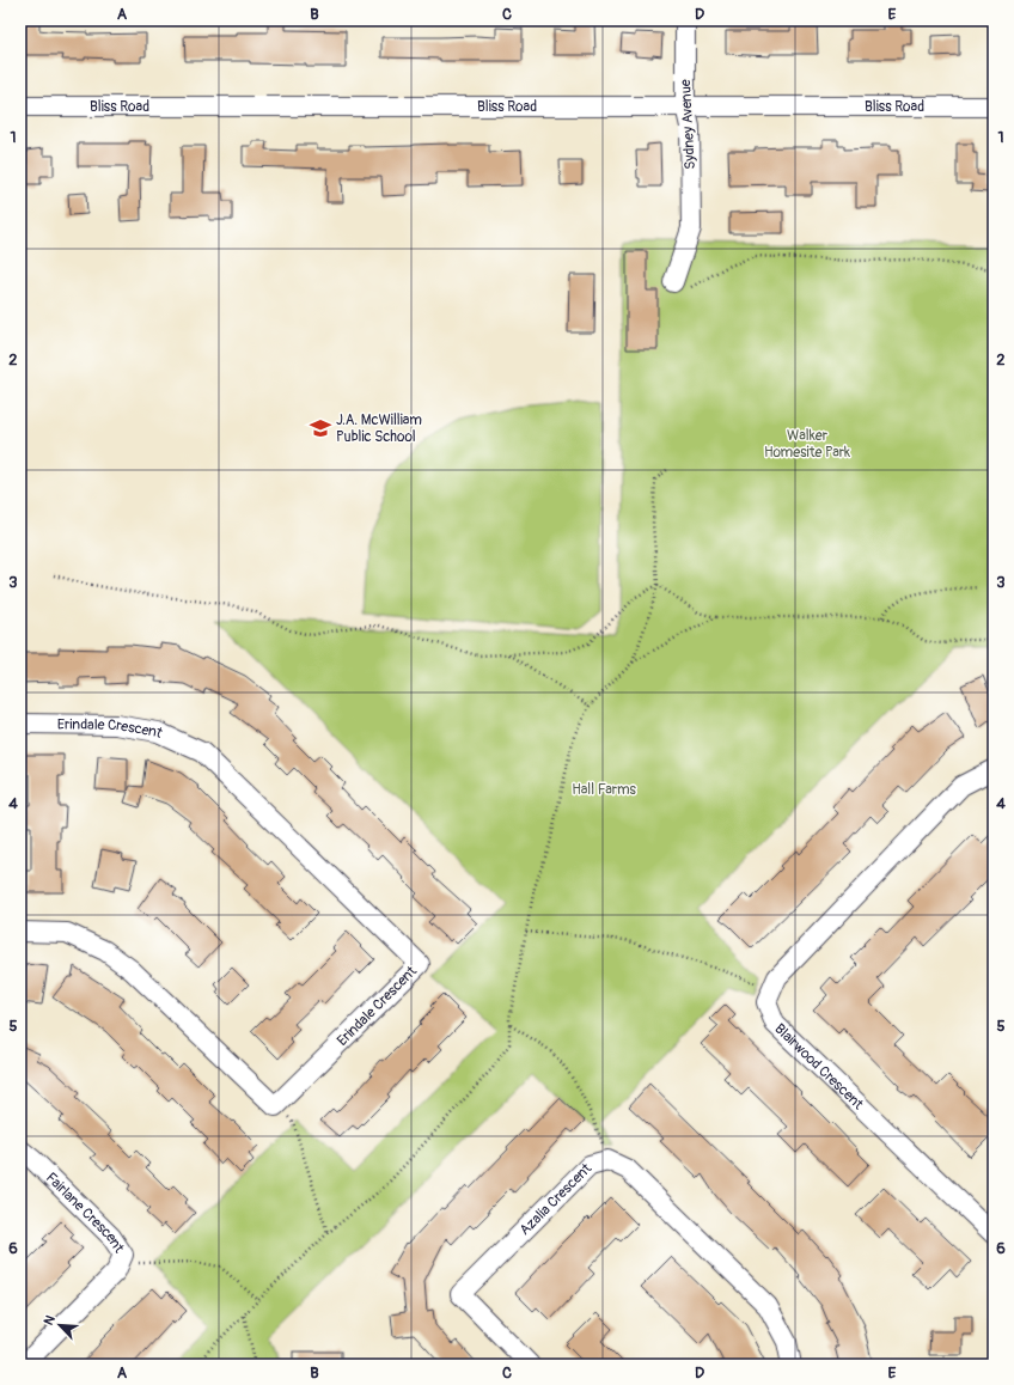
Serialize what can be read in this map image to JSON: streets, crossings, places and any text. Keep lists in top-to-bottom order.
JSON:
{
  "streets": {
    "street": [
      "Bliss Road",
      "Sydney Avenue",
      "Erindale Crescent",
      "Blairwood Crescent",
      "Azalia Crescent",
      "Fairlane Crescent"
    ]
  },
  "crossings": [
    ["Bliss Road", "Sydney Avenue"]
  ],
  "parks": ["Walker Homesite Park", "Hall Farms"],
  "places": {
    "school or university": ["J.A. McWilliam Public School"]
  },
  "north": "top left",
  "grid": {
    "columns": [
      "A",
      "B",
      "C",
      "D",
      "E"
    ],
    "rows": [
      "1",
      "2",
      "3",
      "4",
      "5",
      "6"
    ]
  }
}
